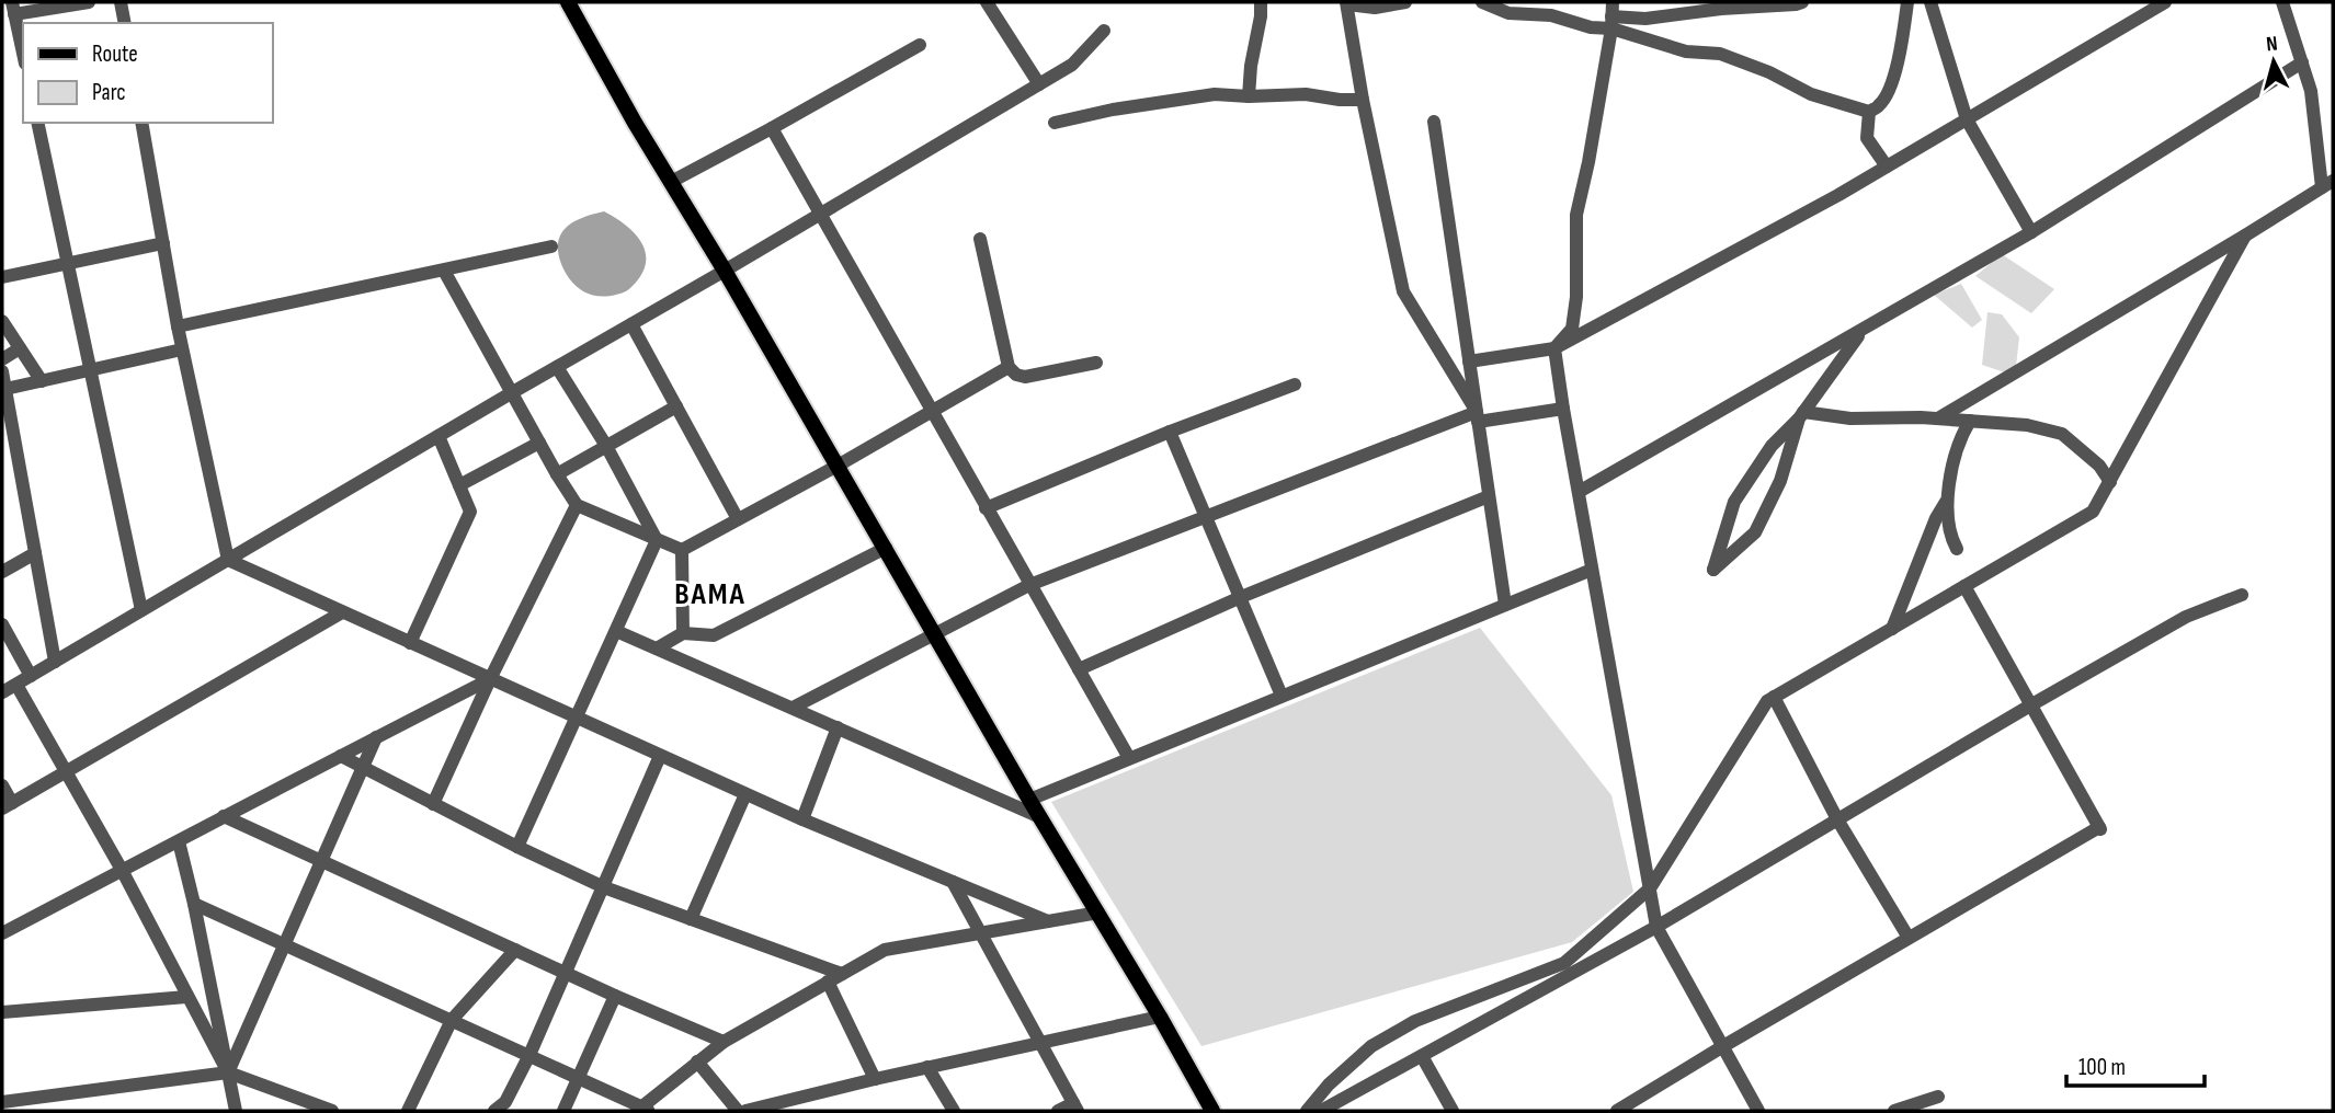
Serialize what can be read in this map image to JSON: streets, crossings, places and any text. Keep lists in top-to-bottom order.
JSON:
{
  "districts": ["BAMA"],
  "legend": ["Route", "Parc"],
  "scale_bar": "100 m",
  "north": "top"
}
